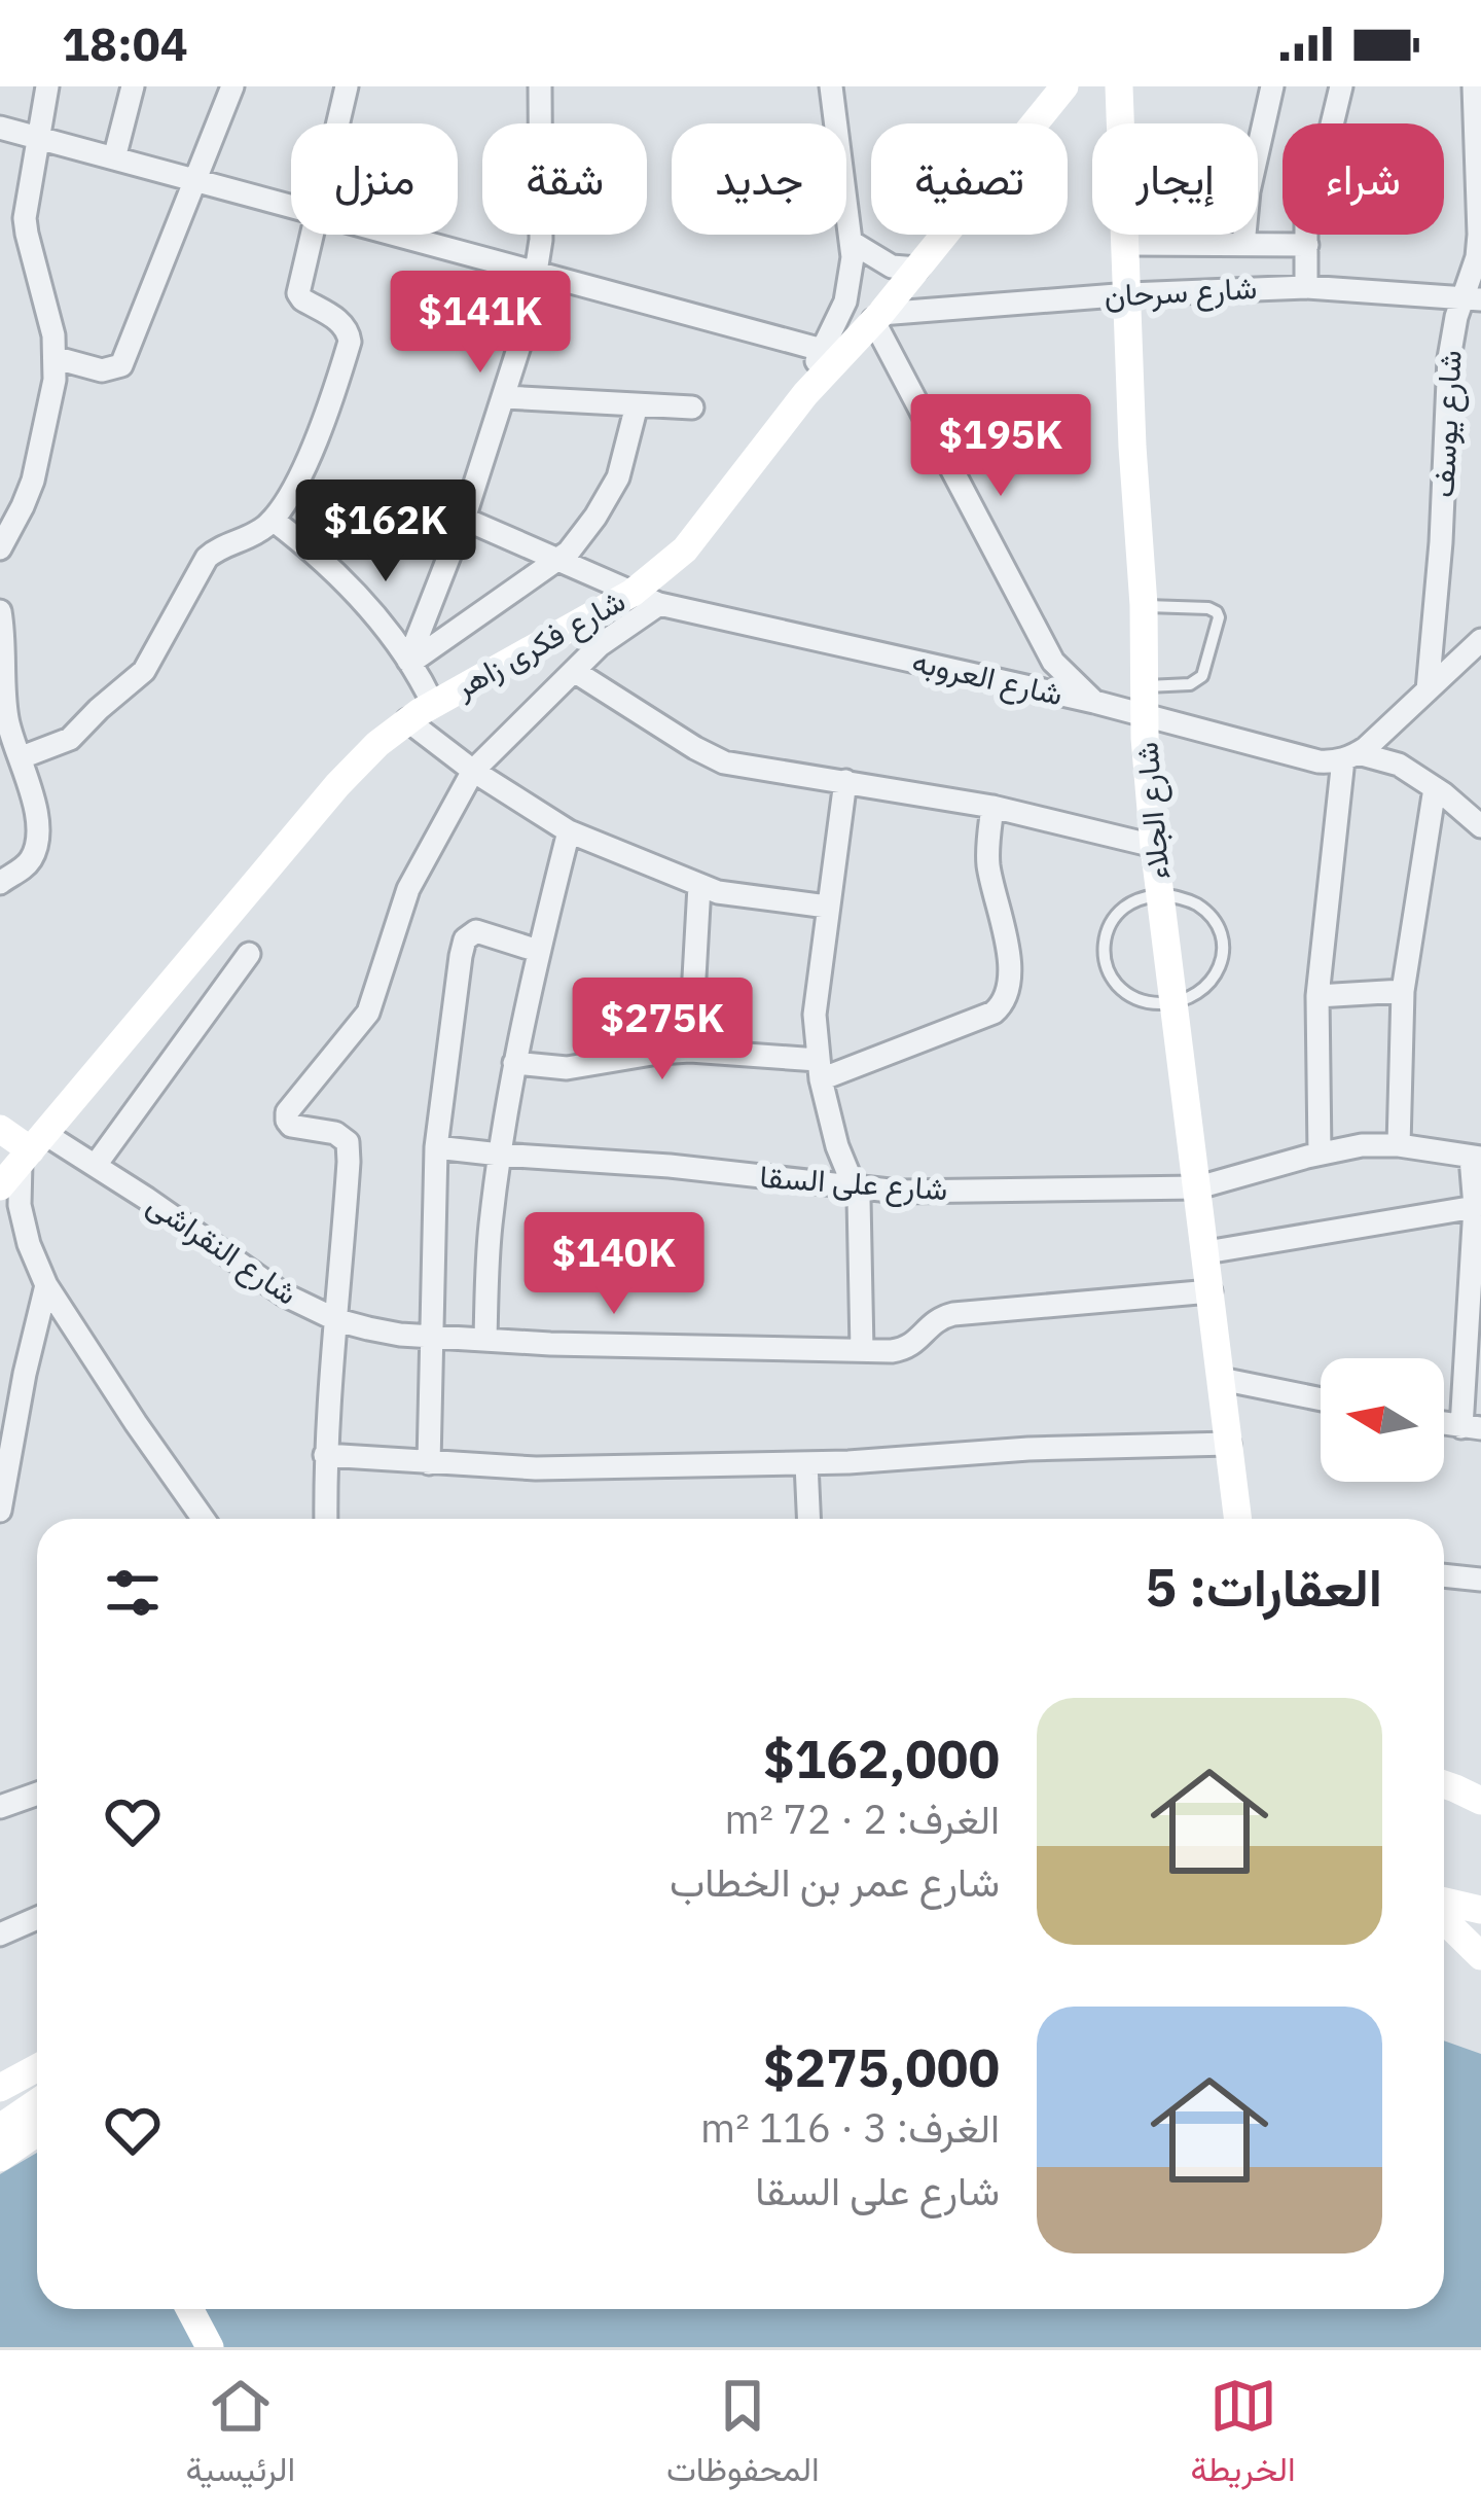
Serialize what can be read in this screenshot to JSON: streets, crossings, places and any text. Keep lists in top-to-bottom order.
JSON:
{
  "streets": {
    "street": [
      "شارع سرحان",
      "شارع يوسف",
      "شارع فكرى زاهر",
      "شارع العروبه",
      "شارع الجلاء",
      "شارع على السقا",
      "شارع النقراشى"
    ]
  },
  "crossings": [
    ["شارع سرحان", "شارع يوسف"],
    ["شارع سرحان", "شارع فكرى زاهر"],
    ["شارع سرحان", "شارع الجلاء"],
    ["شارع فكرى زاهر", "شارع العروبه"],
    ["شارع فكرى زاهر", "شارع النقراشى"],
    ["شارع العروبه", "شارع الجلاء"],
    ["شارع الجلاء", "شارع على السقا"],
    ["شارع الجلاء", "شارع النقراشى"]
  ],
  "north": "left",
  "page": {
    "status": "18:04",
    "chip": [
      "شراء",
      "إيجار",
      "تصفية",
      "جديد",
      "شقة",
      "منزل"
    ],
    "price": [
      "$141K",
      "$195K",
      "$162K",
      "$275K",
      "$140K"
    ],
    "heading": "العقارات: 5",
    "list": [
      {
        "name": "$162,000",
        "note": "الغرف: 2 · 72 m² · شارع عمر بن الخطاب"
      },
      {
        "name": "$275,000",
        "note": "الغرف: 3 · 116 m² · شارع على السقا"
      }
    ],
    "tabs": ["الخريطة", "المحفوظات", "الرئيسية"]
  }
}
